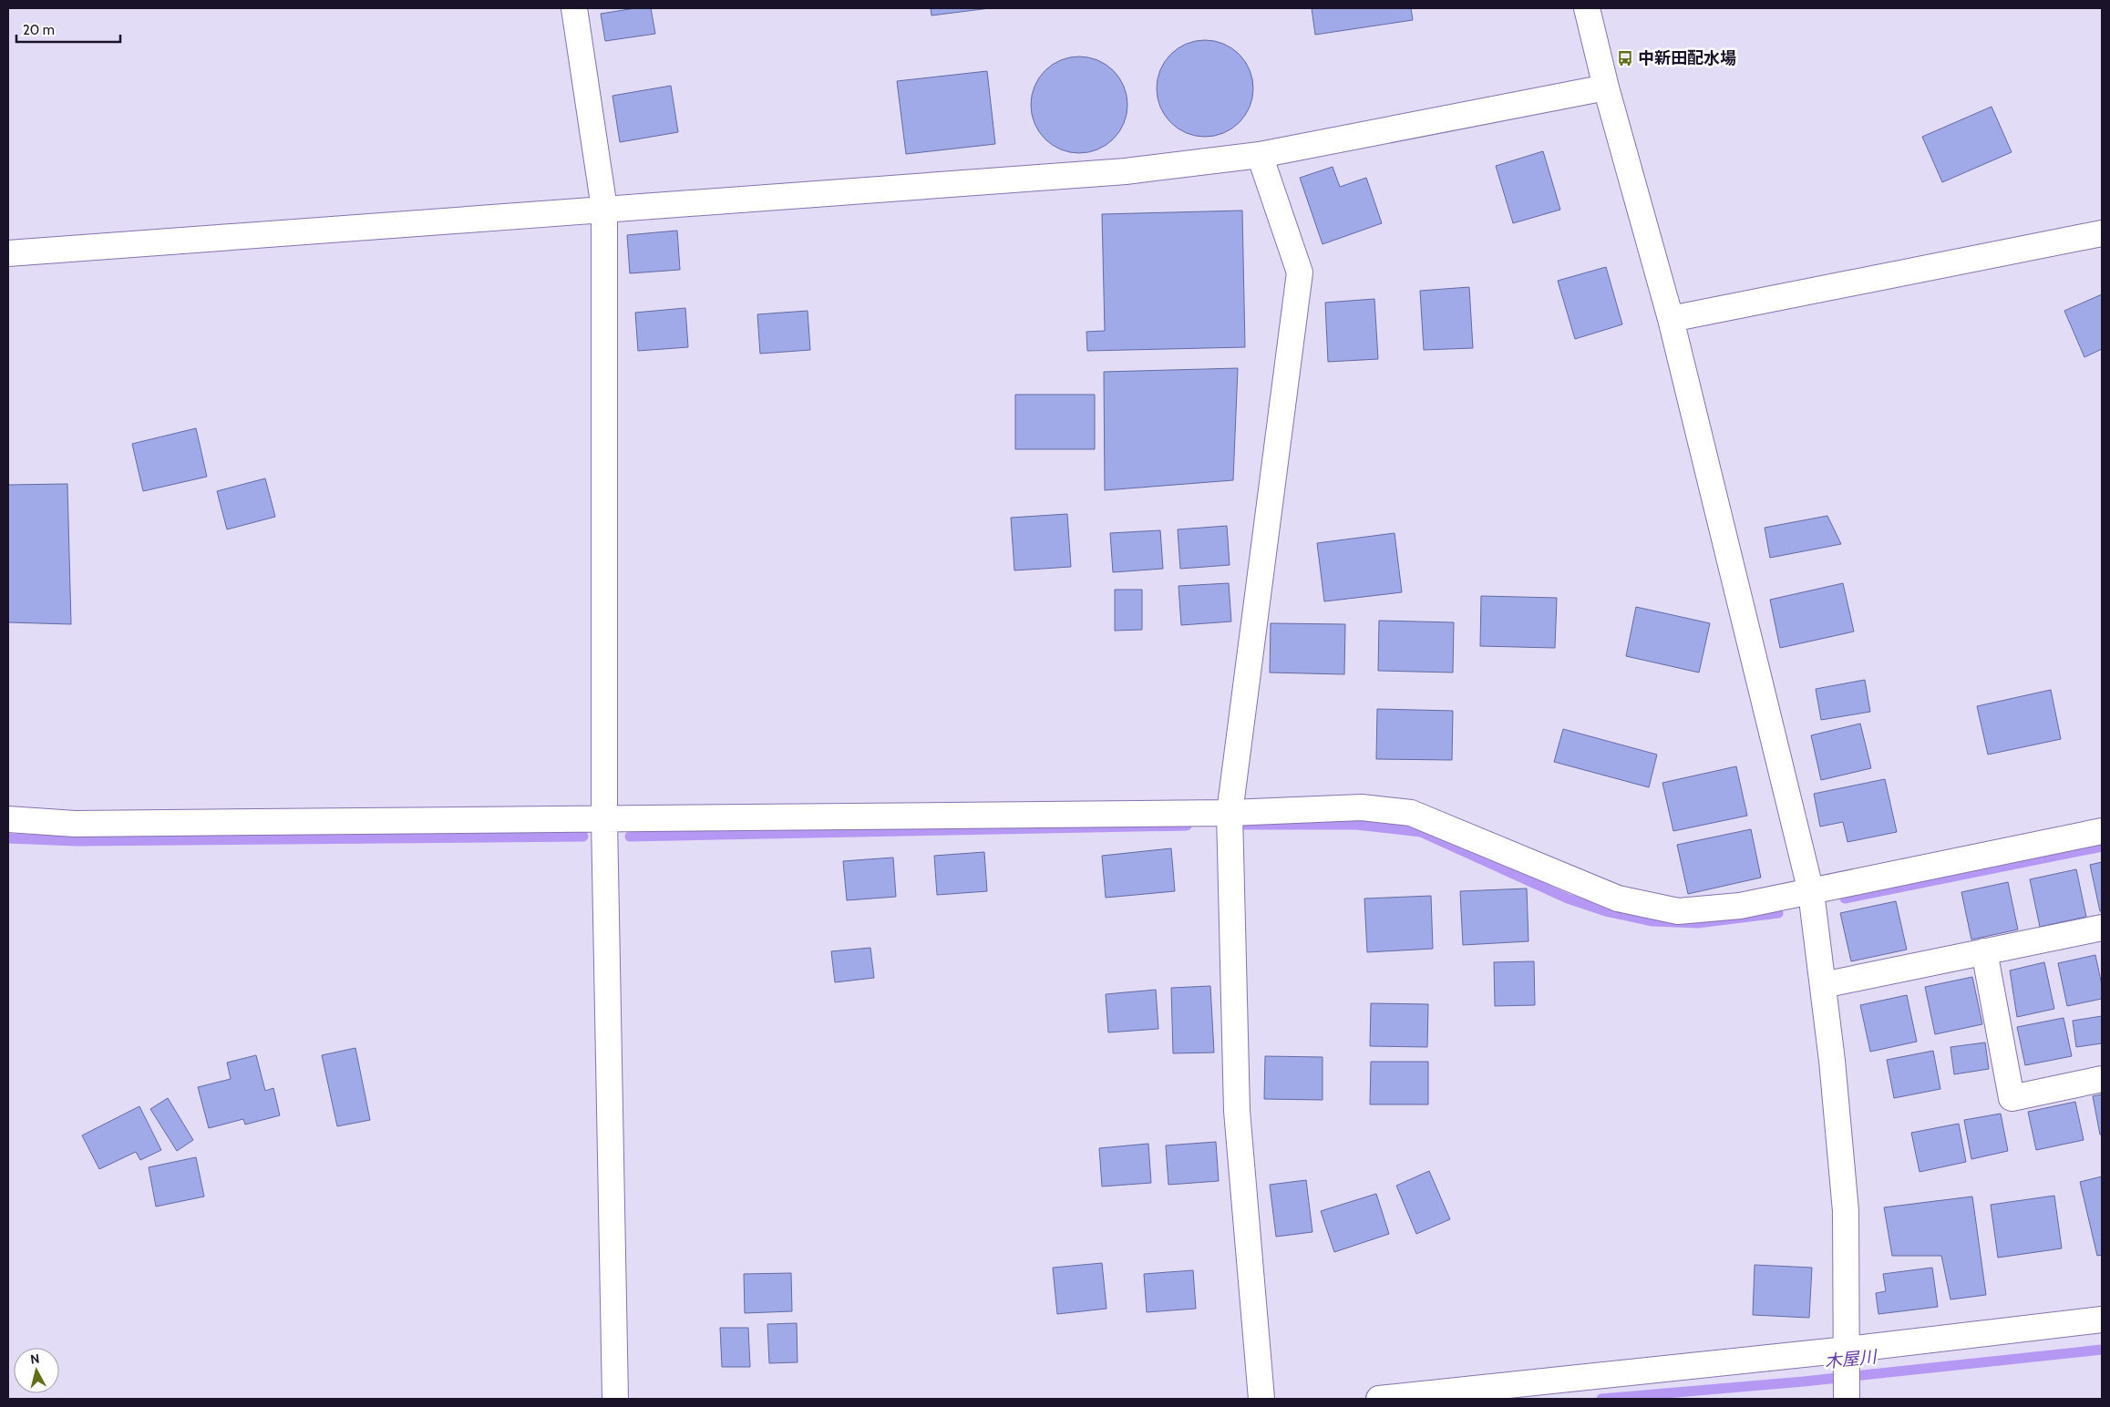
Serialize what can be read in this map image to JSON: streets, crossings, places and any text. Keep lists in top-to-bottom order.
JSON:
{
  "water": ["木屋川"],
  "places": {
    "bus stop": ["中新田配水場"]
  },
  "scale_bar": "20 m",
  "north": "top"
}
